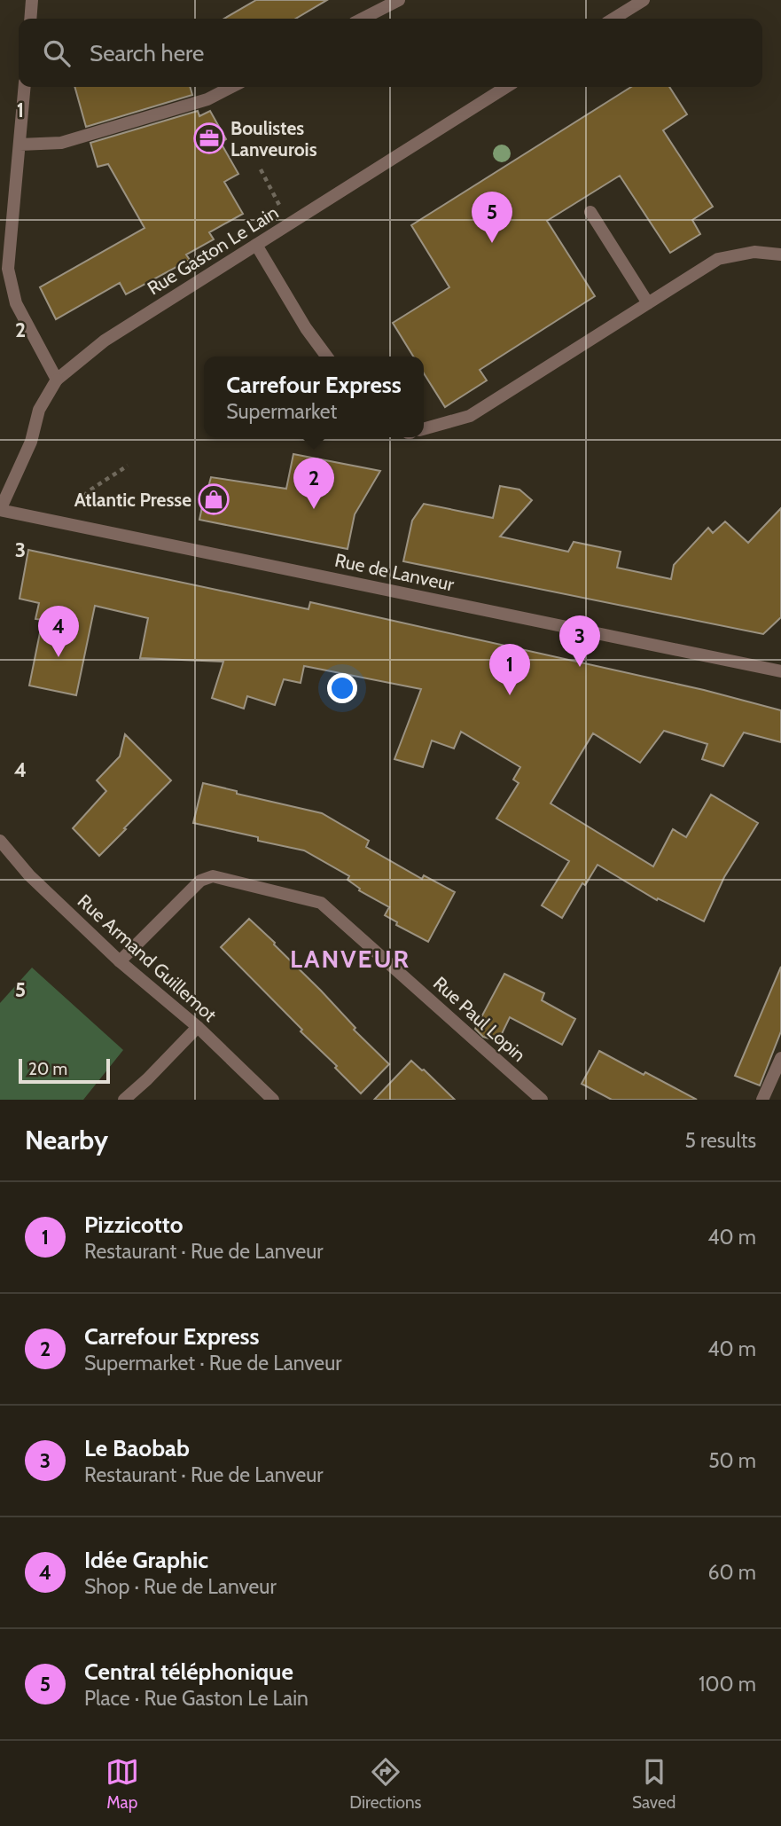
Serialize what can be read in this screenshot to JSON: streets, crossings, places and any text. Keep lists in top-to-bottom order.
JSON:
{
  "streets": {
    "street": [
      "Rue Gaston Le Lain",
      "Rue de Lanveur",
      "Rue Armand Guillemot",
      "Rue Paul Lopin"
    ]
  },
  "crossings": [
    ["Rue Gaston Le Lain", "Rue de Lanveur"],
    ["Rue Armand Guillemot", "Rue Paul Lopin"]
  ],
  "districts": ["LANVEUR"],
  "places": {
    "office": ["Boulistes Lanveurois"],
    "shop": ["Atlantic Presse"]
  },
  "scale_bar": "20 m",
  "page": {
    "search": "Search here",
    "pins": [
      "5",
      "2",
      "4",
      "3",
      "1"
    ],
    "popup": ["Carrefour Express", "Supermarket"],
    "scale": "20 m",
    "heading": ["Nearby", "5 results"],
    "list": [
      {
        "mark": "1",
        "name": "Pizzicotto",
        "note": "Restaurant · Rue de Lanveur",
        "value": "40 m"
      },
      {
        "mark": "2",
        "name": "Carrefour Express",
        "note": "Supermarket · Rue de Lanveur",
        "value": "40 m"
      },
      {
        "mark": "3",
        "name": "Le Baobab",
        "note": "Restaurant · Rue de Lanveur",
        "value": "50 m"
      },
      {
        "mark": "4",
        "name": "Idée Graphic",
        "note": "Shop · Rue de Lanveur",
        "value": "60 m"
      },
      {
        "mark": "5",
        "name": "Central téléphonique",
        "note": "Place · Rue Gaston Le Lain",
        "value": "100 m"
      }
    ],
    "nav": ["Map", "Directions", "Saved"]
  },
  "grid": {
    "rows": [
      "1",
      "2",
      "3",
      "4",
      "5"
    ]
  }
}
